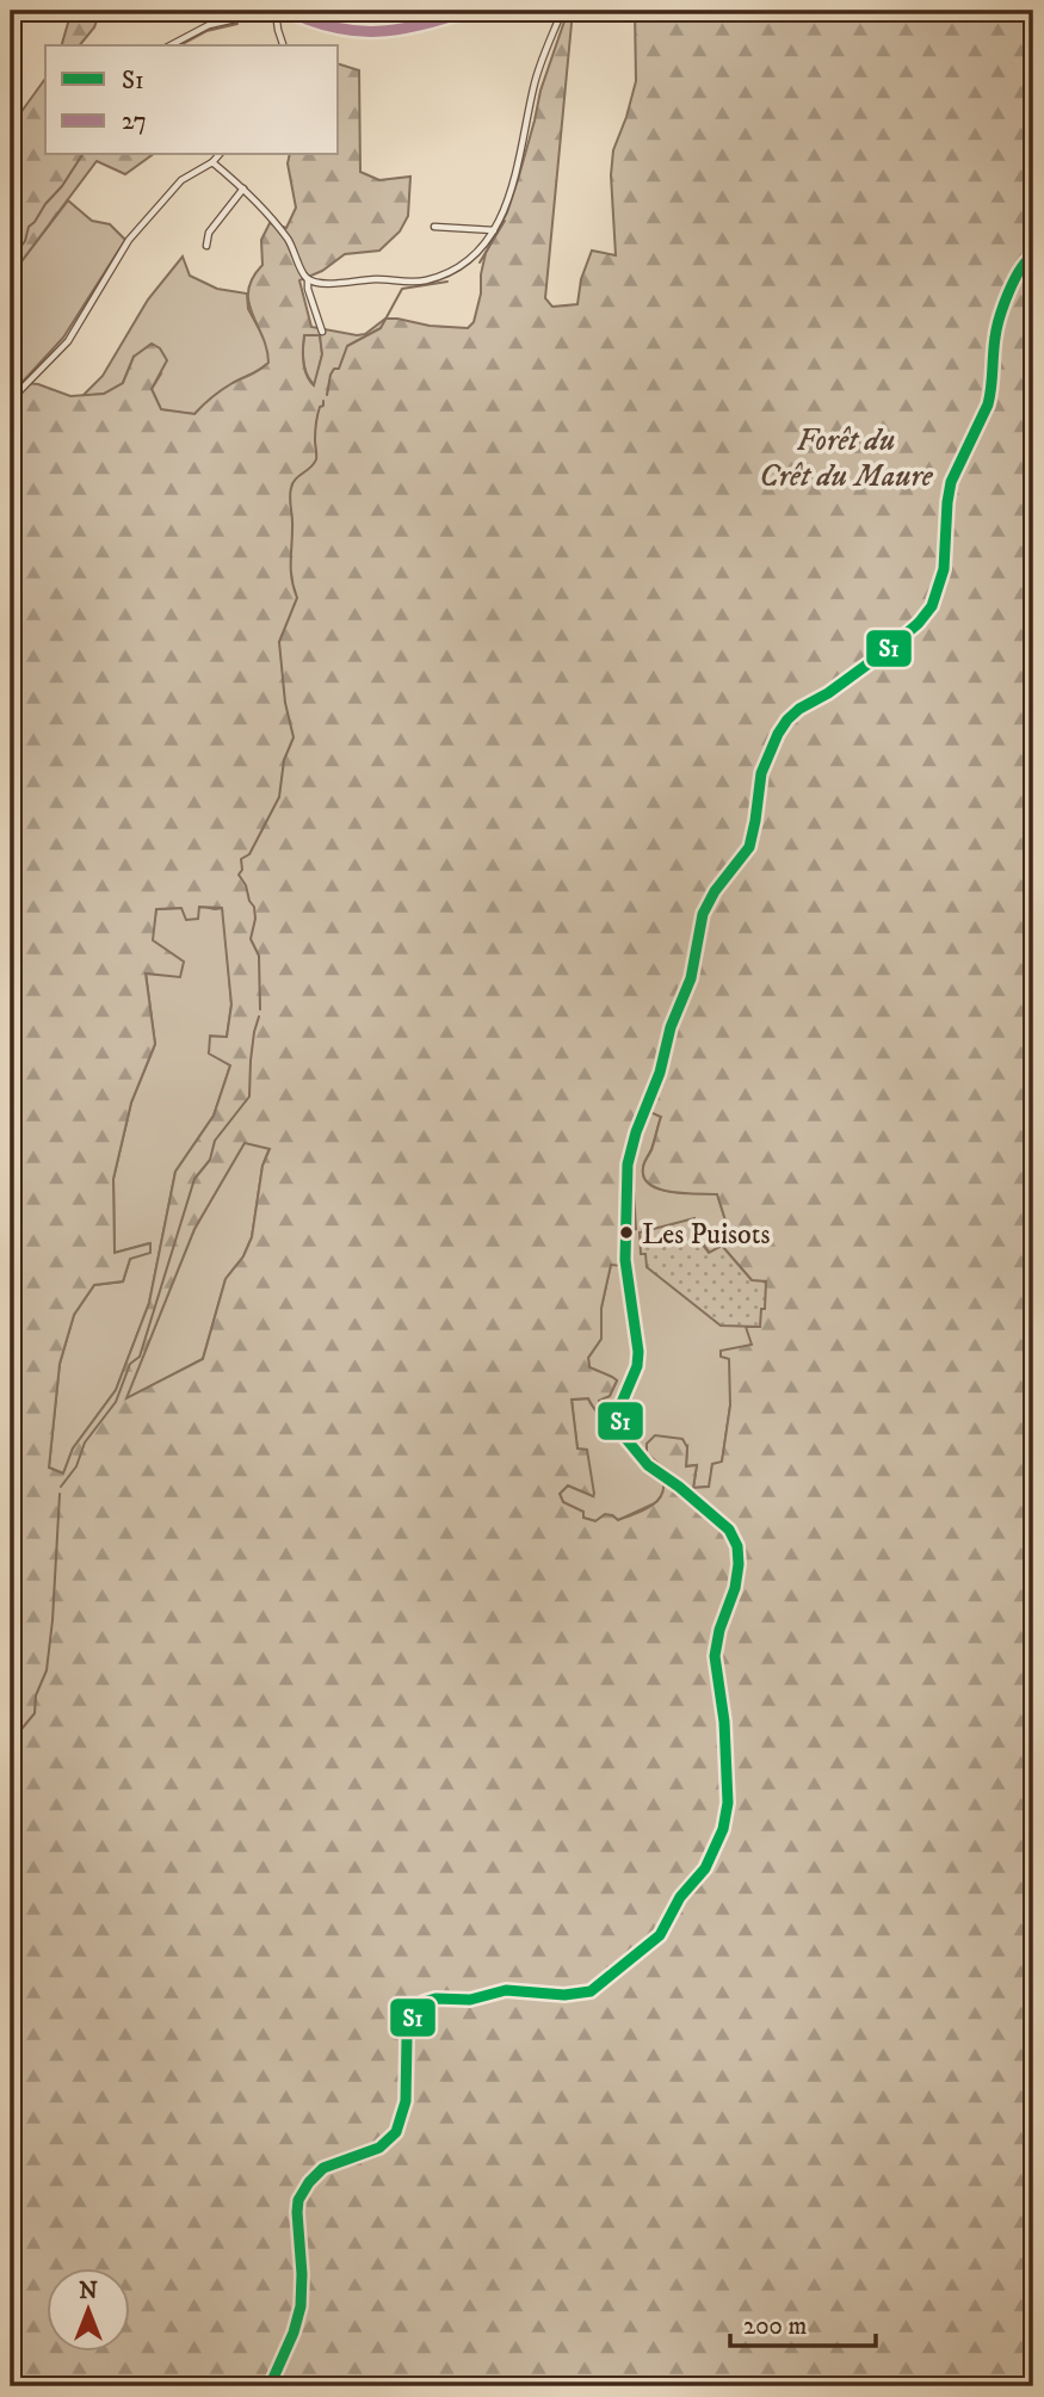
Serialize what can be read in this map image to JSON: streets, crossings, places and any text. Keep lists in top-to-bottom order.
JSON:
{
  "parks": ["Forêt du Crêt du Maure"],
  "places": ["Les Puisots"],
  "lines": ["transit line 27", "transit line S1"],
  "legend": ["S1", "27"],
  "scale_bar": "200 m",
  "north": "top"
}
